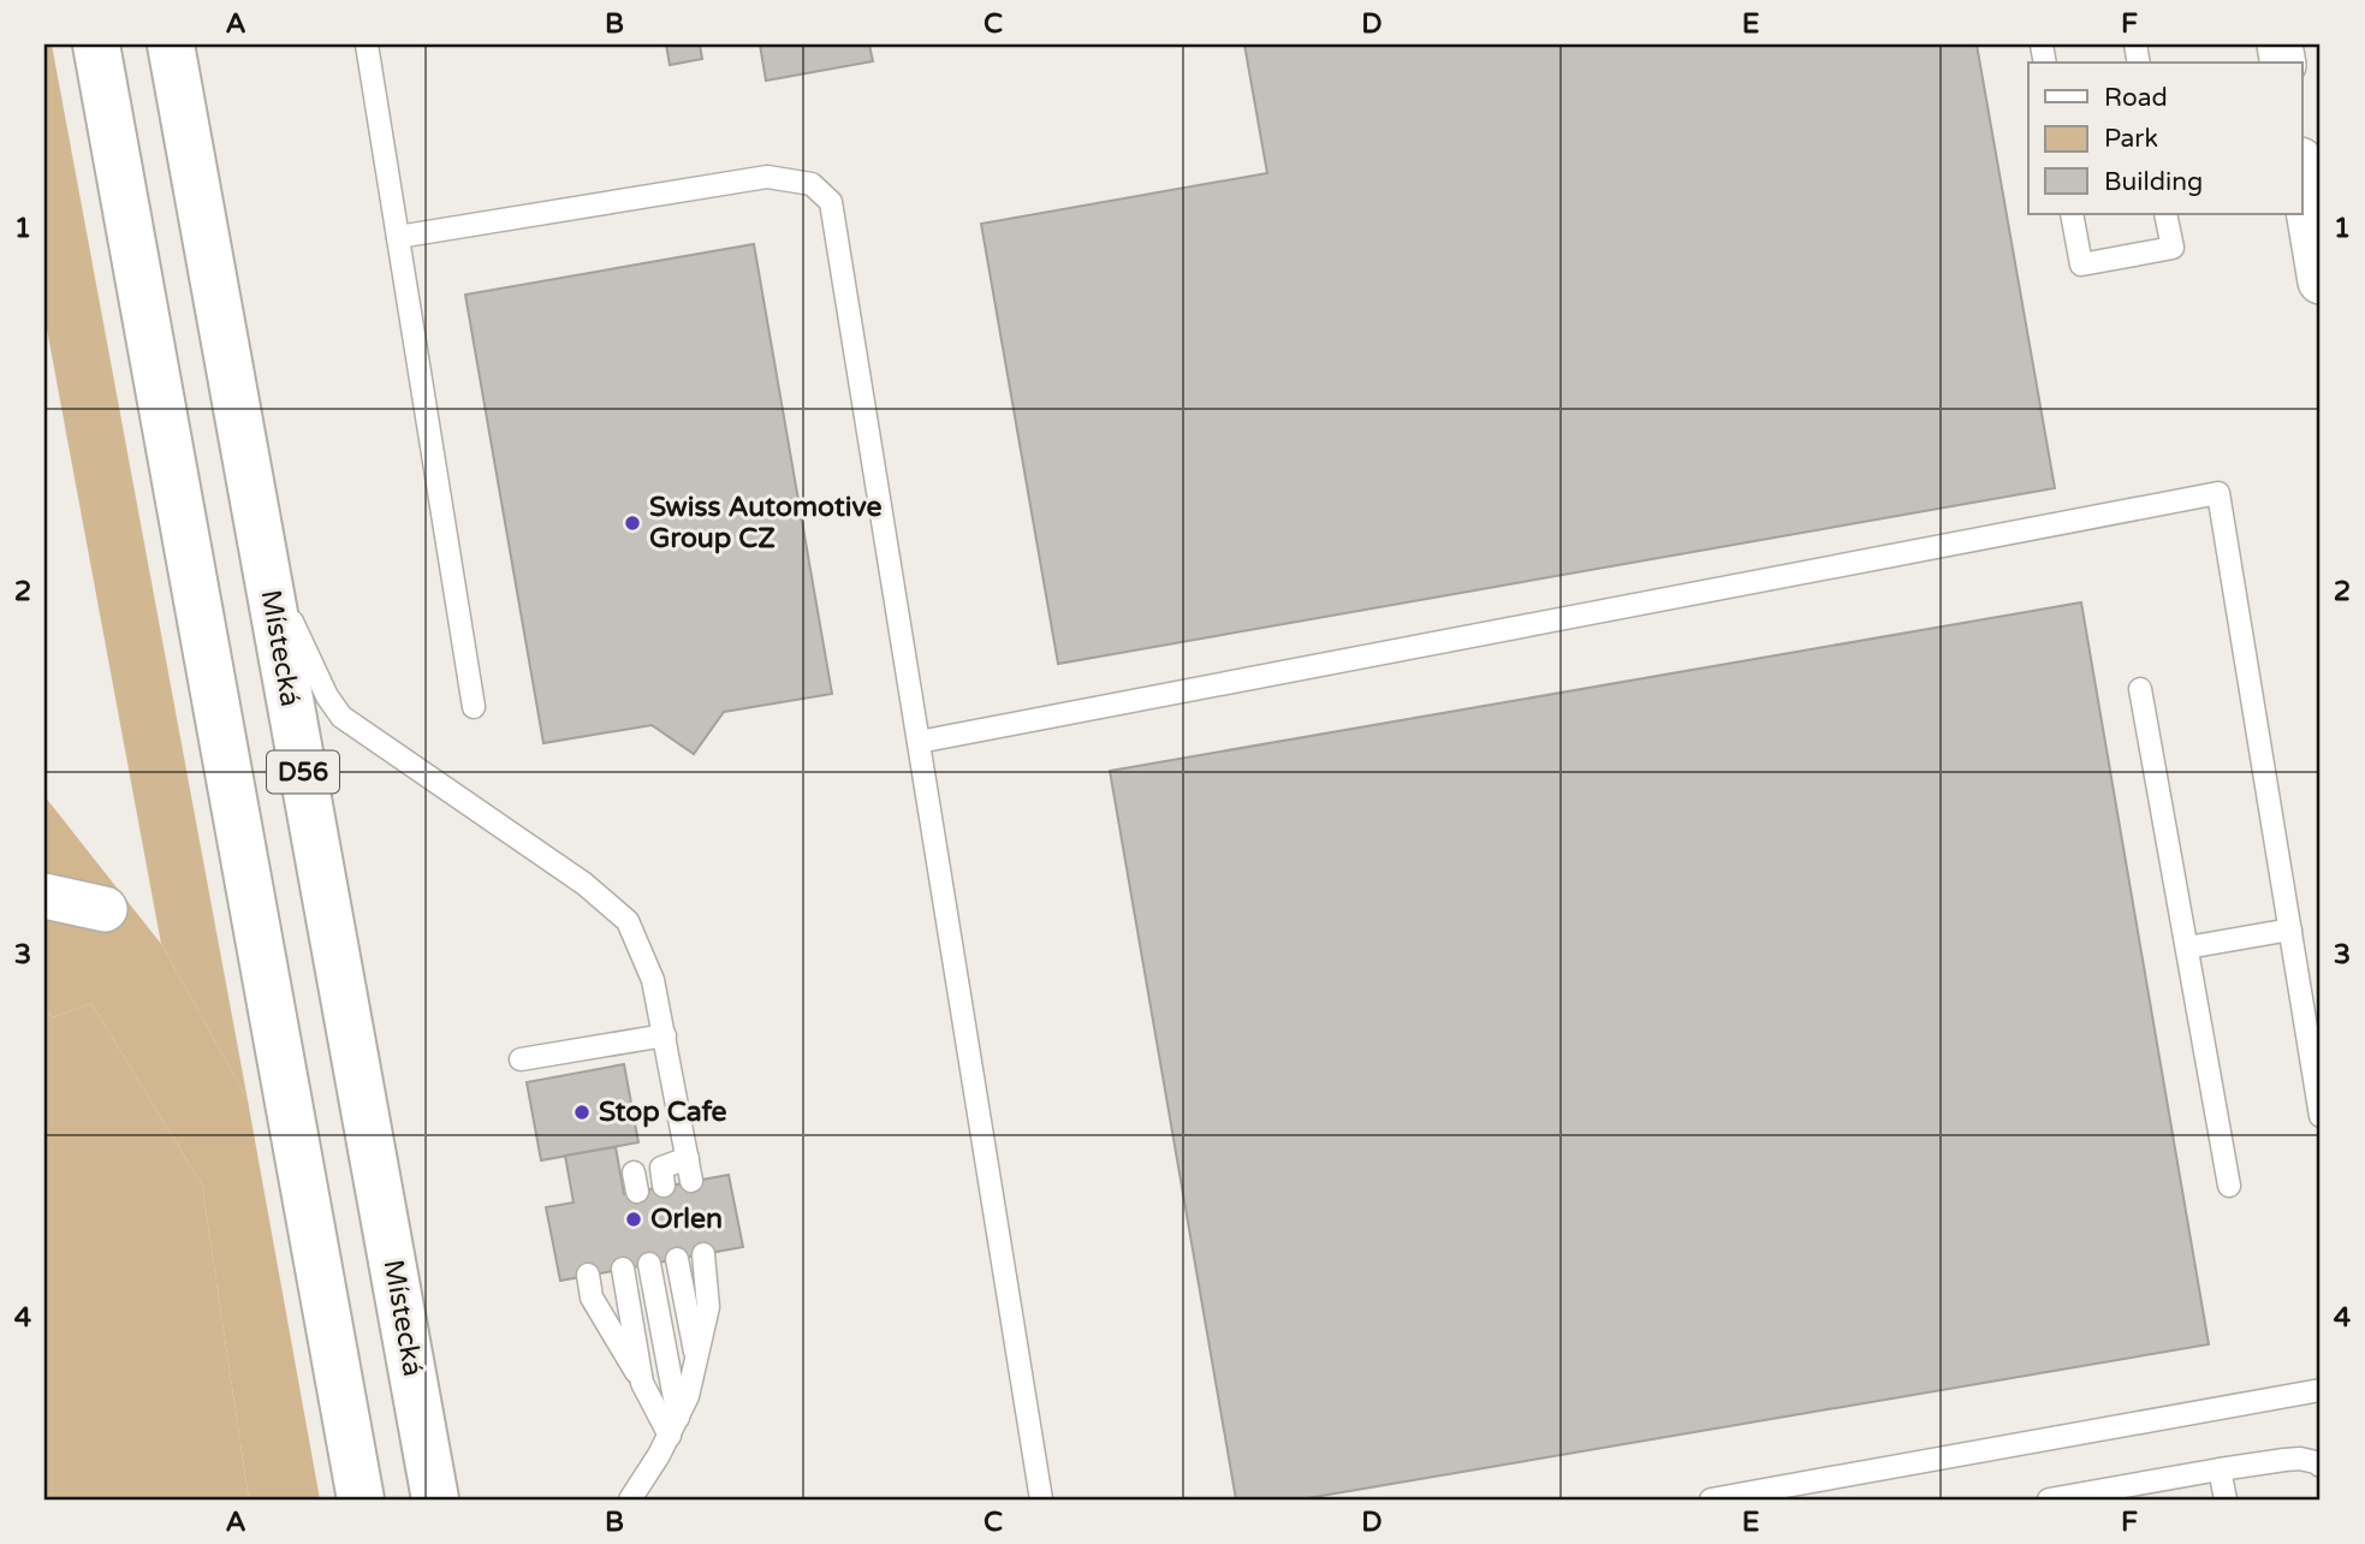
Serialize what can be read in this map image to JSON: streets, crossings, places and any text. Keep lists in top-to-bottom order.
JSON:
{
  "streets": {
    "highway": ["Místecká", "D56"]
  },
  "places": ["Swiss Automotive Group CZ", "Stop Cafe", "Orlen"],
  "legend": ["Road", "Park", "Building"],
  "grid": {
    "columns": [
      "A",
      "B",
      "C",
      "D",
      "E",
      "F"
    ],
    "rows": [
      "1",
      "2",
      "3",
      "4"
    ]
  }
}
